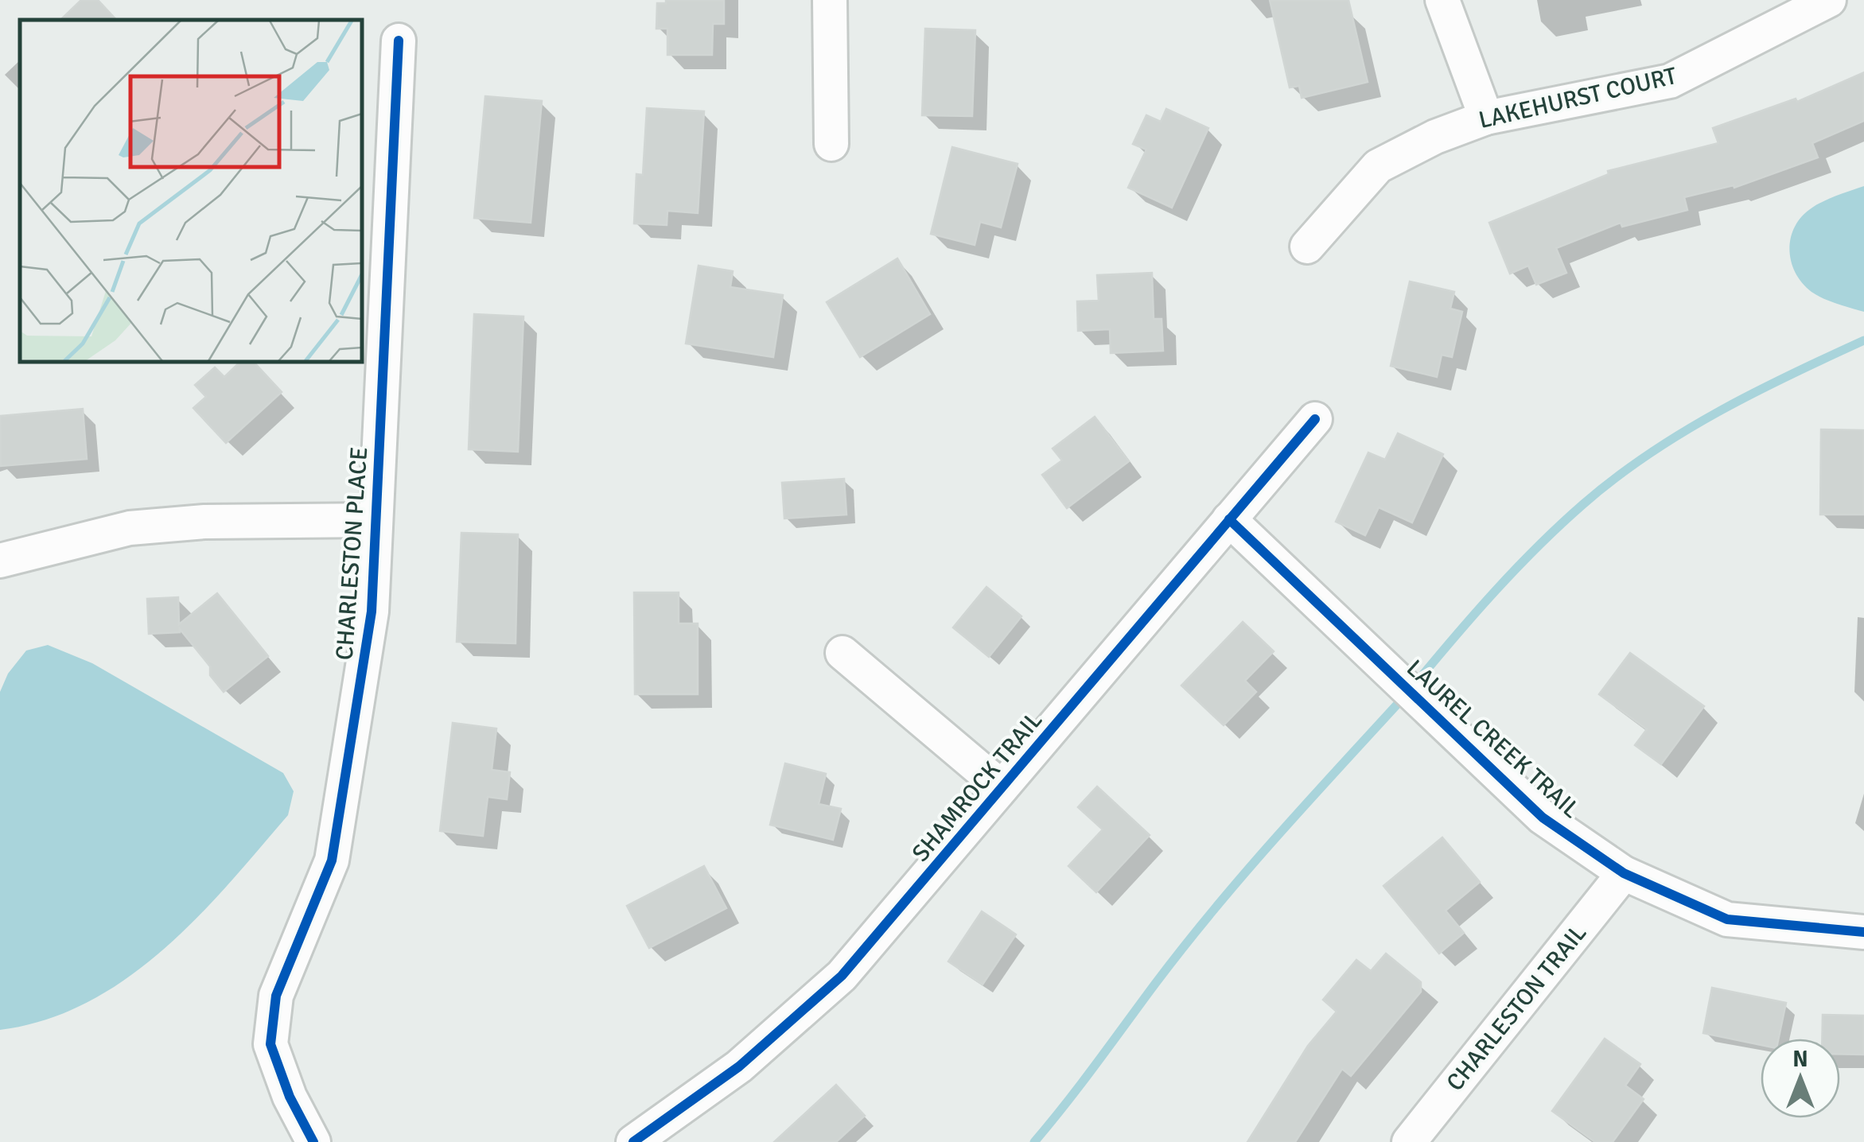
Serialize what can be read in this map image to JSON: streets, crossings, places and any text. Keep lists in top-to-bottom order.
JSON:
{
  "streets": {
    "street": [
      "LAKEHURST COURT",
      "CHARLESTON PLACE",
      "LAUREL CREEK TRAIL",
      "SHAMROCK TRAIL",
      "CHARLESTON TRAIL"
    ]
  },
  "crossings": [
    ["LAUREL CREEK TRAIL", "SHAMROCK TRAIL"],
    ["LAUREL CREEK TRAIL", "CHARLESTON TRAIL"]
  ],
  "north": "top"
}
